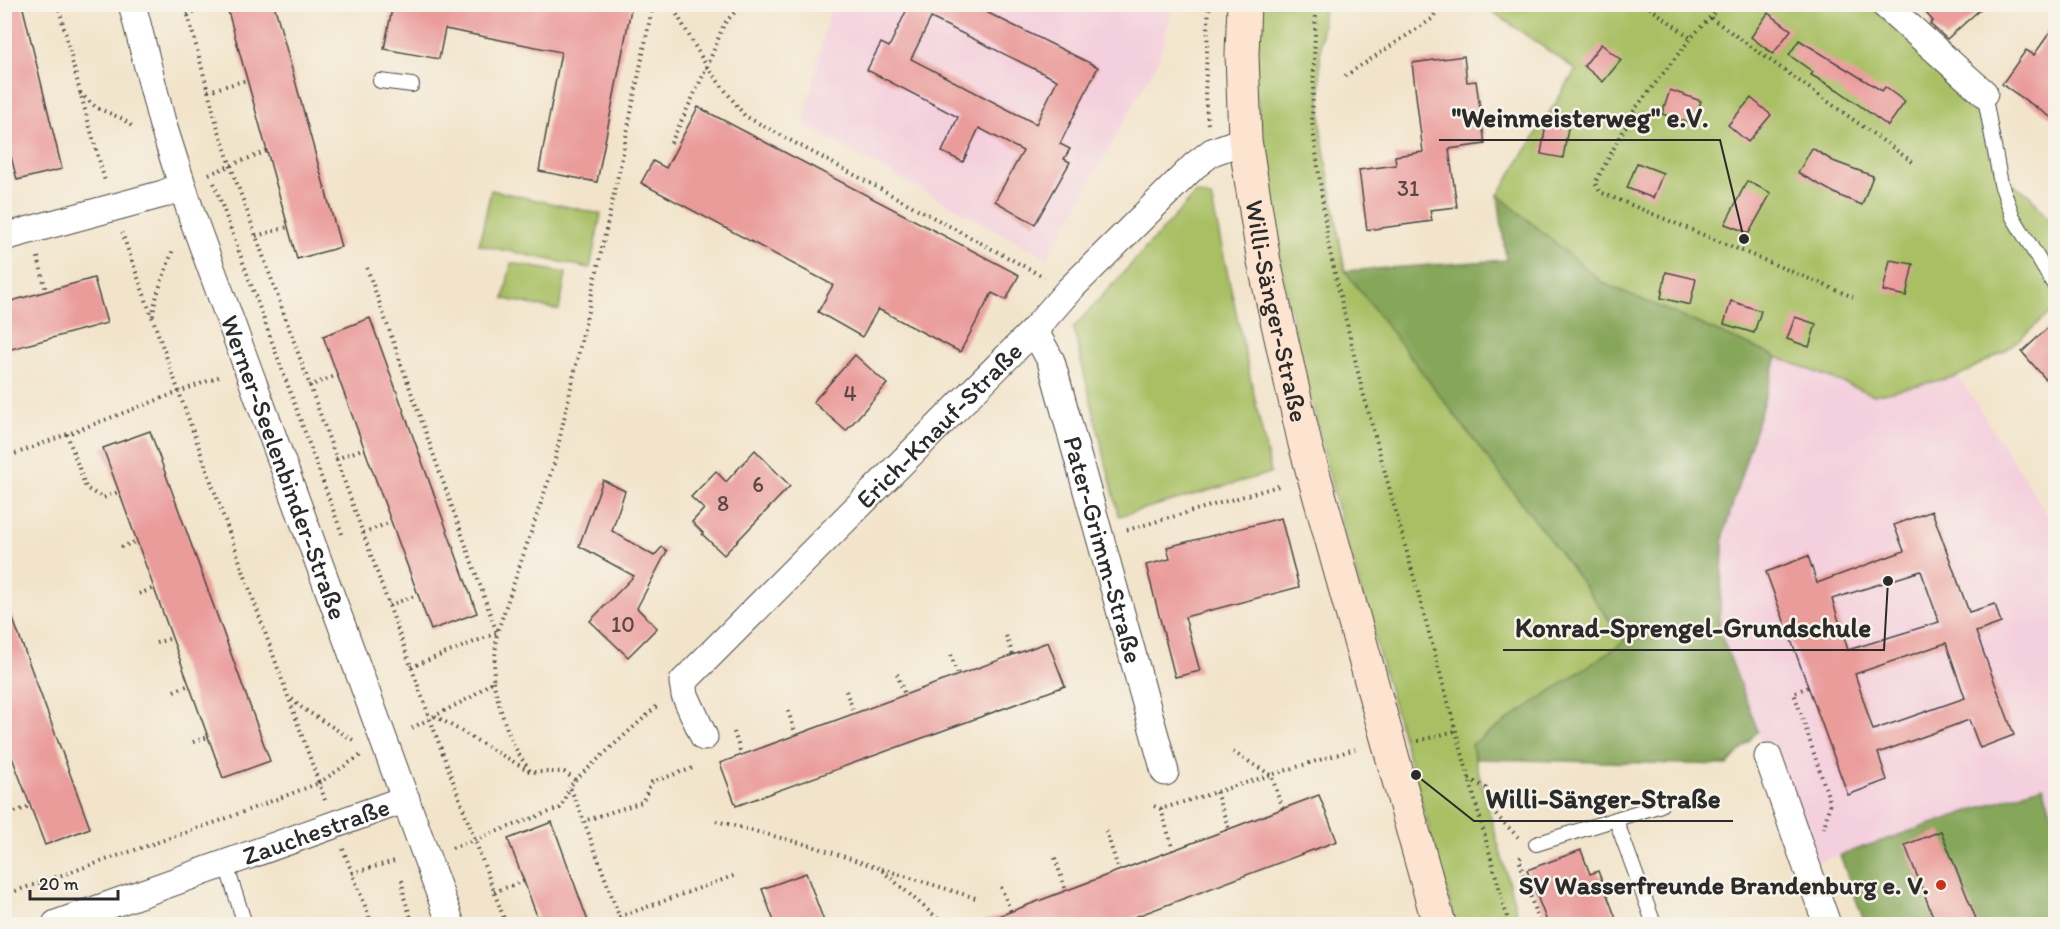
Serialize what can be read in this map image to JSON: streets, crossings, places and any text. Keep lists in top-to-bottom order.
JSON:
{
  "streets": {
    "main road": ["Willi-Sänger-Straße"],
    "street": [
      "Erich-Knauf-Straße",
      "Werner-Seelenbinder-Straße",
      "Pater-Grimm-Straße",
      "Zauchestraße"
    ]
  },
  "crossings": [
    ["Willi-Sänger-Straße", "Erich-Knauf-Straße"],
    ["Erich-Knauf-Straße", "Pater-Grimm-Straße"],
    ["Werner-Seelenbinder-Straße", "Zauchestraße"]
  ],
  "places": [
    "\"Weinmeisterweg\" e.V.",
    "Konrad-Sprengel-Grundschule",
    "Willi-Sänger-Straße",
    "SV Wasserfreunde Brandenburg e. V."
  ],
  "house_numbers": [
    "31",
    "4",
    "6",
    "8",
    "10"
  ],
  "scale_bar": "20 m"
}
